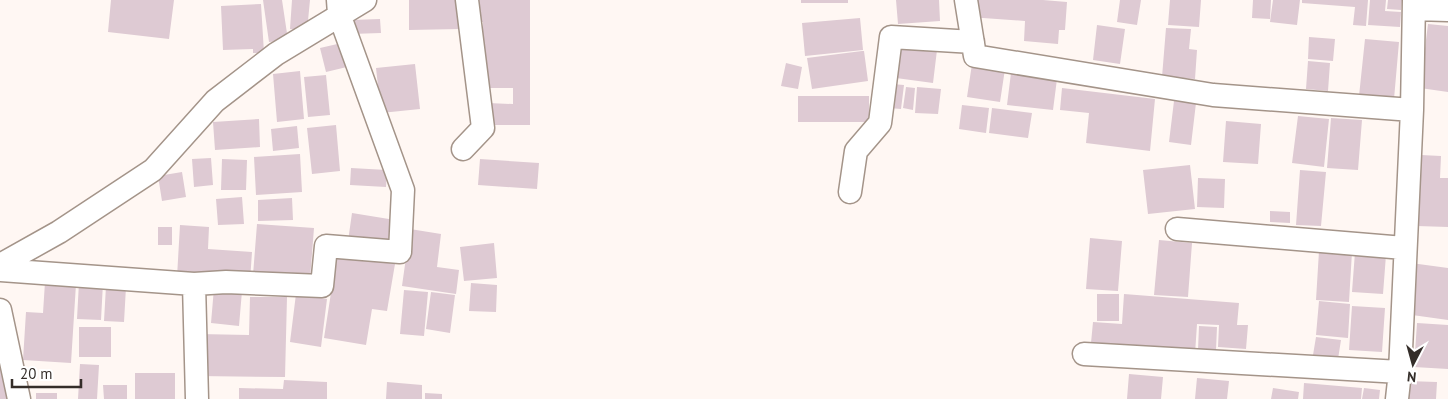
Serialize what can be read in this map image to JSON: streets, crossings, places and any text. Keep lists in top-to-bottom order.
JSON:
{
  "scale_bar": "20 m",
  "north": "bottom"
}
